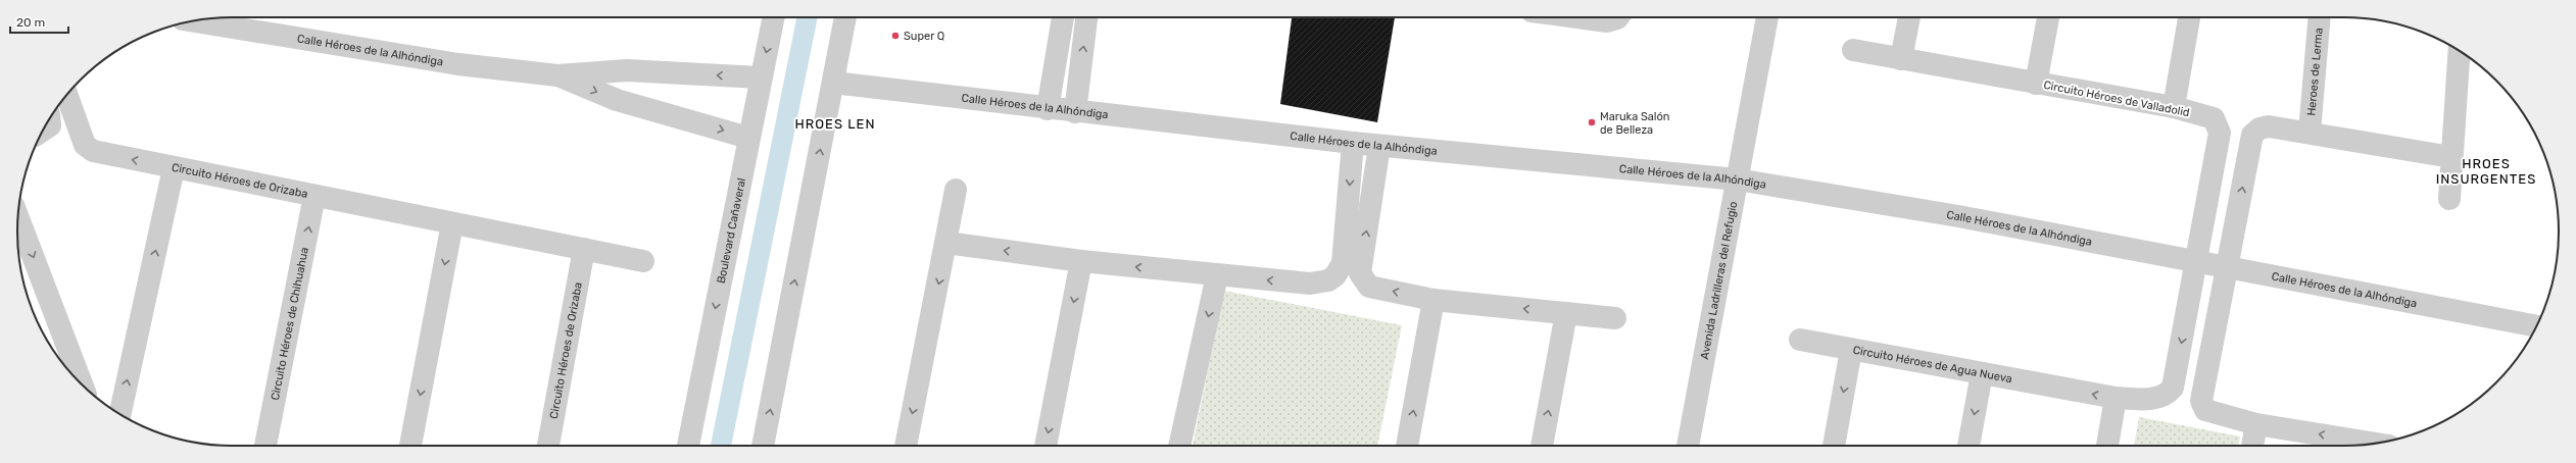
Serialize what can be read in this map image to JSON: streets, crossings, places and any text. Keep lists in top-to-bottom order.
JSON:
{
  "streets": {
    "street": [
      "Calle Héroes de la Alhóndiga",
      "Heroes de Lerma",
      "Circuito Héroes de Valladolid",
      "Circuito Héroes de Orizaba",
      "Boulevard Cañaveral",
      "Avenida Ladrilleras del Refugio",
      "Circuito Héroes de Chihuahua",
      "Circuito Héroes de Agua Nueva"
    ]
  },
  "crossings": [
    ["Calle Héroes de la Alhóndiga", "Circuito Héroes de Valladolid"],
    ["Calle Héroes de la Alhóndiga", "Boulevard Cañaveral"],
    ["Calle Héroes de la Alhóndiga", "Avenida Ladrilleras del Refugio"],
    ["Calle Héroes de la Alhóndiga", "Circuito Héroes de Agua Nueva"],
    ["Circuito Héroes de Valladolid", "Circuito Héroes de Agua Nueva"],
    ["Circuito Héroes de Orizaba", "Circuito Héroes de Chihuahua"]
  ],
  "districts": ["HROES LEN", "HROES INSURGENTES"],
  "places": ["Super Q", "Maruka Salón de Belleza"],
  "scale_bar": "20 m"
}
